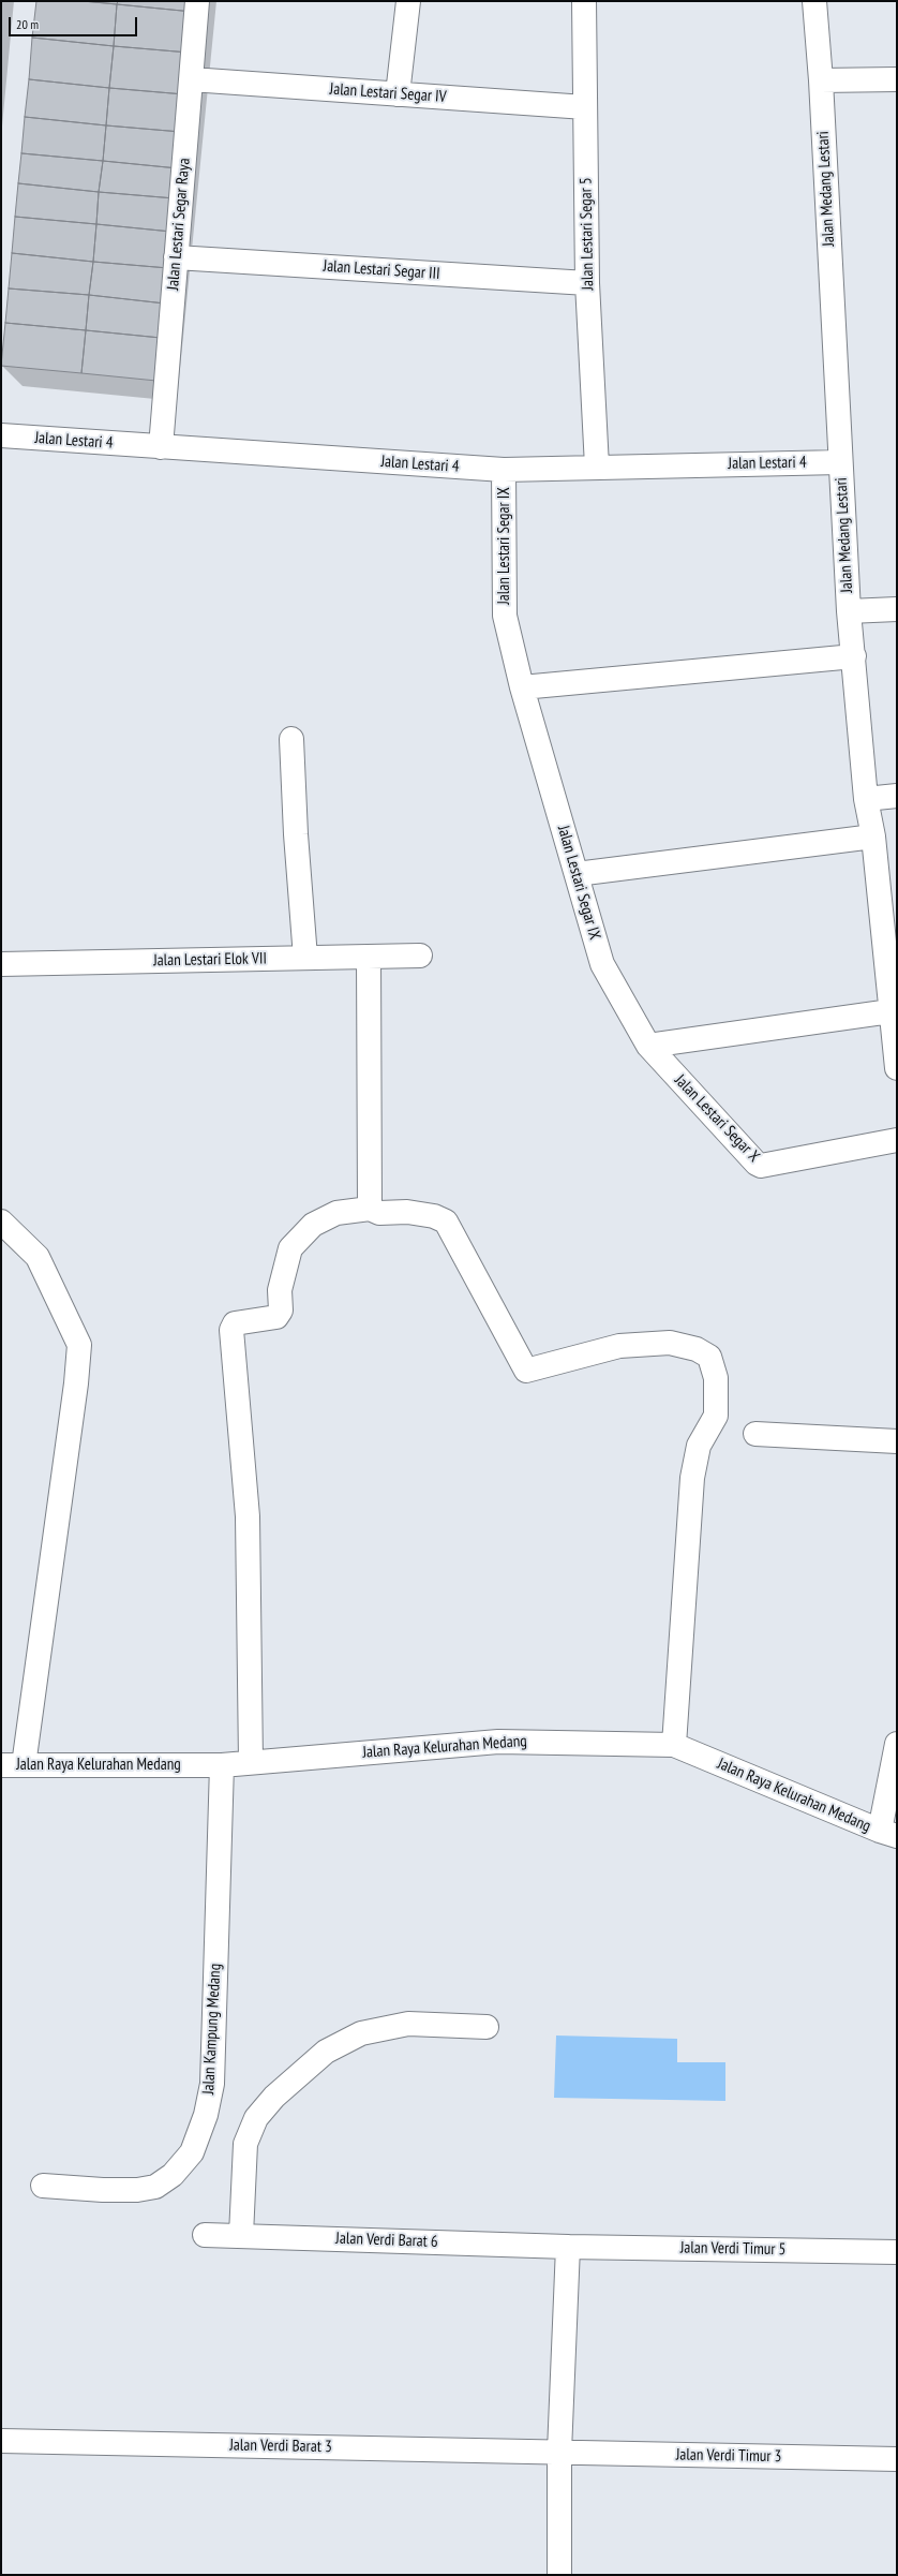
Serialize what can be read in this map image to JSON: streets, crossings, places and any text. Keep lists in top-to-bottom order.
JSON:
{
  "streets": {
    "street": [
      "Jalan Lestari Segar IV",
      "Jalan Medang Lestari",
      "Jalan Lestari Segar Raya",
      "Jalan Lestari Segar 5",
      "Jalan Lestari Segar III",
      "Jalan Lestari 4",
      "Jalan Lestari Segar IX",
      "Jalan Lestari Elok VII",
      "Jalan Lestari Segar X",
      "Jalan Raya Kelurahan Medang",
      "Jalan Kampung Medang",
      "Jalan Verdi Barat 6",
      "Jalan Verdi Timur 5",
      "Jalan Verdi Barat 3",
      "Jalan Verdi Timur 3"
    ]
  },
  "crossings": [
    ["Jalan Lestari Segar IV", "Jalan Lestari Segar Raya"],
    ["Jalan Lestari Segar IV", "Jalan Lestari Segar 5"],
    ["Jalan Medang Lestari", "Jalan Lestari 4"],
    ["Jalan Lestari Segar Raya", "Jalan Lestari Segar III"],
    ["Jalan Lestari Segar Raya", "Jalan Lestari 4"],
    ["Jalan Lestari Segar 5", "Jalan Lestari Segar III"],
    ["Jalan Lestari Segar 5", "Jalan Lestari 4"],
    ["Jalan Lestari 4", "Jalan Lestari Segar IX"],
    ["Jalan Lestari Segar IX", "Jalan Lestari Segar X"],
    ["Jalan Raya Kelurahan Medang", "Jalan Kampung Medang"],
    ["Jalan Verdi Barat 6", "Jalan Verdi Timur 5"],
    ["Jalan Verdi Barat 3", "Jalan Verdi Timur 3"]
  ],
  "scale_bar": "20 m"
}
